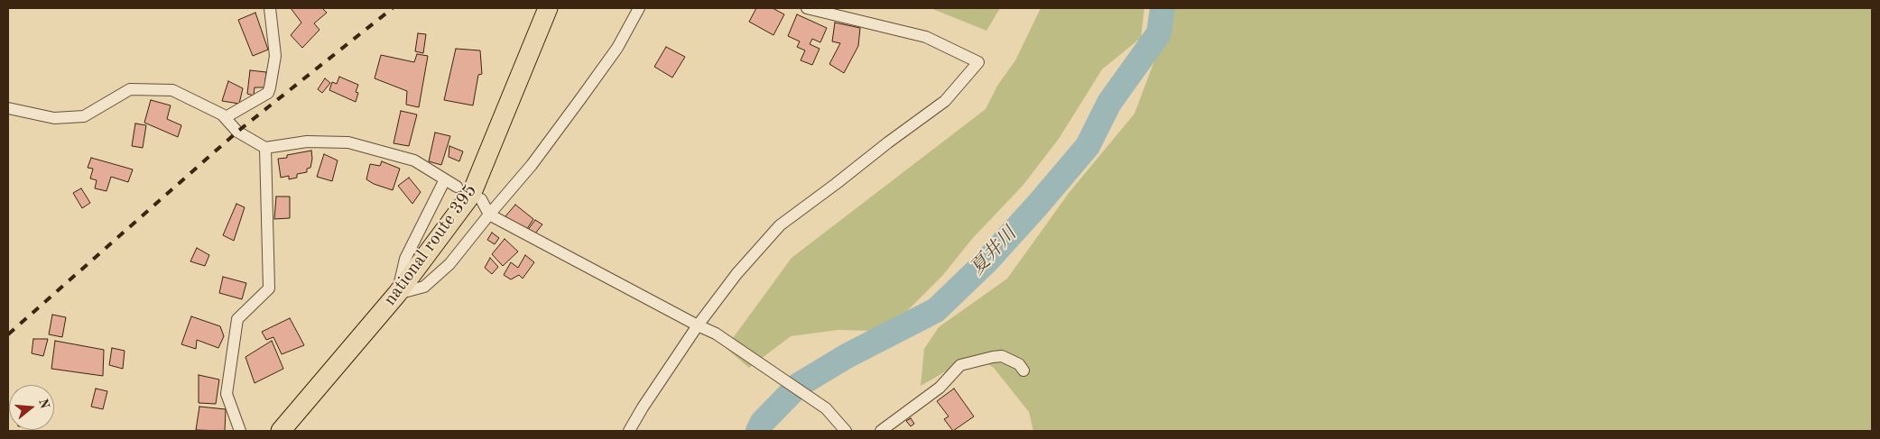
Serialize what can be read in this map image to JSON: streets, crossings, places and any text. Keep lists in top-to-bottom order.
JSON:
{
  "streets": {
    "highway": ["national route 395"]
  },
  "water": ["夏井川"],
  "north": "right"
}
